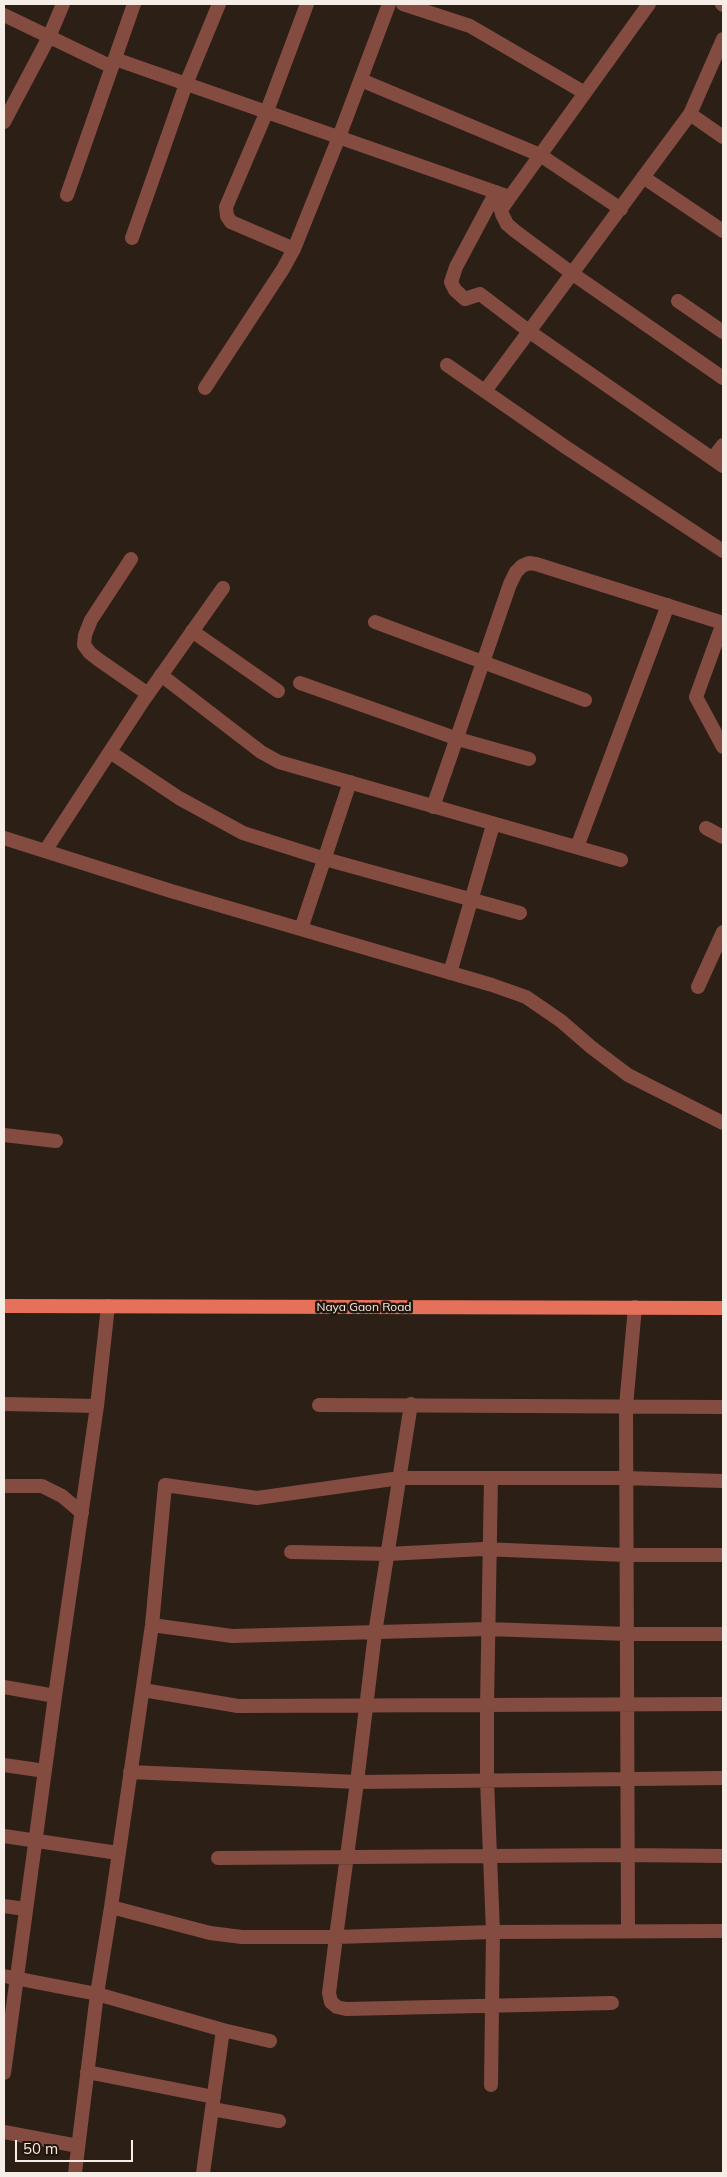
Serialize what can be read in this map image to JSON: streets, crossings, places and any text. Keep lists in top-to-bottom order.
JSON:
{
  "streets": {
    "main road": ["Naya Gaon Road"]
  },
  "scale_bar": "50 m"
}
